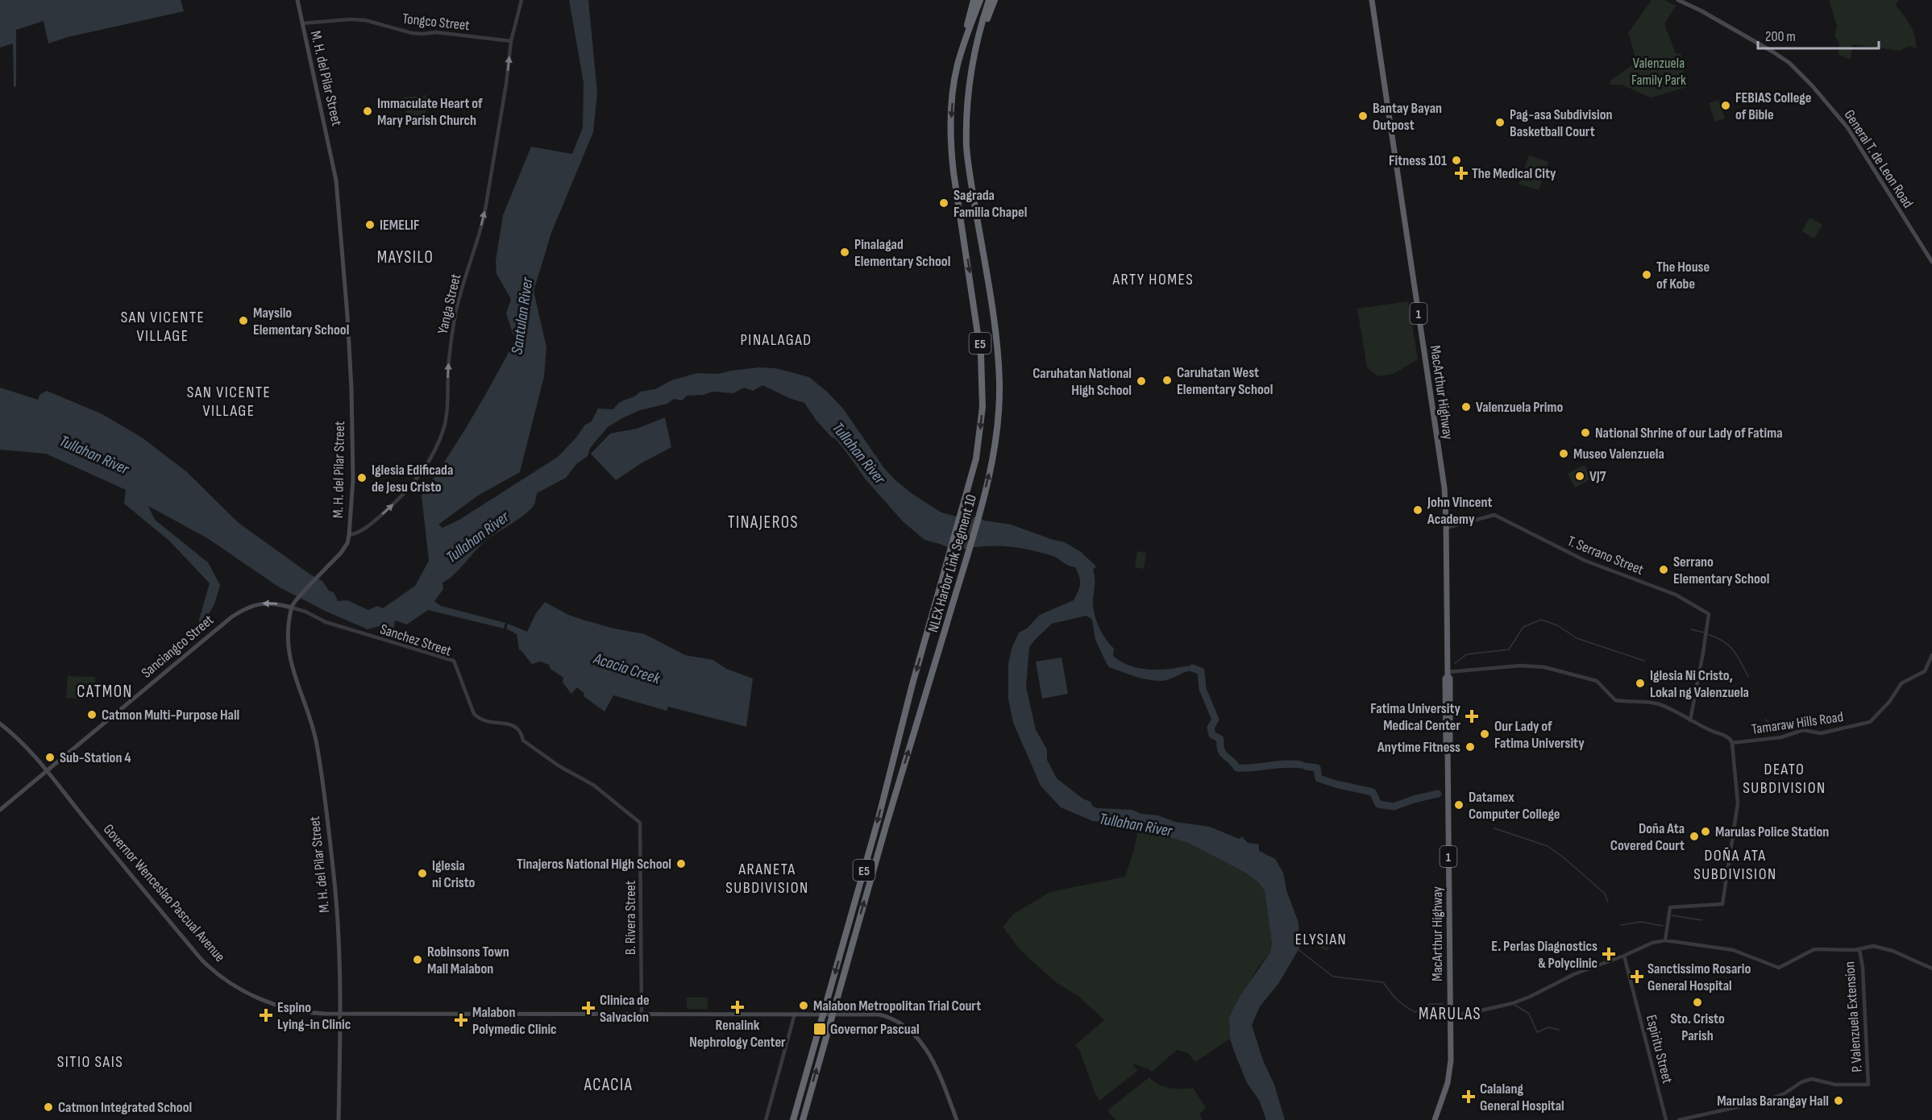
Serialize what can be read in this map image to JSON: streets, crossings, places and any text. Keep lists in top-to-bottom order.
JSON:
{
  "streets": {
    "highway": [
      "1",
      "E5",
      "MacArthur Highway",
      "NLEX Harbor Link Segment 10"
    ],
    "main road": [
      "M. H. del Pilar Street",
      "General T. de Leon Road",
      "Sanciangco Street",
      "Governor Wenceslao Pascual Avenue"
    ],
    "street": [
      "Tongco Street",
      "Yanga Street",
      "T. Serrano Street",
      "Sanchez Street",
      "Tamaraw Hills Road",
      "B. Rivera Street",
      "P. Valenzuela Extension",
      "Espiritu Street"
    ]
  },
  "crossings": [
    ["Tongco Street", "M. H. del Pilar Street"],
    ["Tongco Street", "Yanga Street"],
    ["M. H. del Pilar Street", "Yanga Street"],
    ["M. H. del Pilar Street", "Sanchez Street"],
    ["M. H. del Pilar Street", "Sanciangco Street"],
    ["M. H. del Pilar Street", "Governor Wenceslao Pascual Avenue"],
    ["MacArthur Highway", "T. Serrano Street"],
    ["MacArthur Highway", "Tamaraw Hills Road"],
    ["T. Serrano Street", "Tamaraw Hills Road"],
    ["Sanchez Street", "Sanciangco Street"],
    ["Sanchez Street", "B. Rivera Street"],
    ["Sanciangco Street", "Governor Wenceslao Pascual Avenue"],
    ["Governor Wenceslao Pascual Avenue", "B. Rivera Street"]
  ],
  "one_way": ["Yanga Street", "Sanciangco Street"],
  "districts": [
    "MAYSILO",
    "ARTY HOMES",
    "SAN VICENTE VILLAGE",
    "PINALAGAD",
    "SAN VICENTE VILLAGE",
    "TINAJEROS",
    "CATMON",
    "DEATO SUBDIVISION",
    "DOÑA ATA SUBDIVISION",
    "ARANETA SUBDIVISION",
    "ELYSIAN",
    "MARULAS",
    "SITIO SAIS",
    "ACACIA"
  ],
  "water": ["Santulan River", "Tullahan River", "Acacia Creek"],
  "parks": ["Valenzuela Family Park"],
  "places": {
    "other": [
      "FEBIAS College of Bible",
      "Immaculate Heart of Mary Parish Church",
      "Bantay Bayan Outpost",
      "Pag-asa Subdivision Basketball Court",
      "Fitness 101",
      "Sagrada Familia Chapel",
      "IEMELIF",
      "Pinalagad Elementary School",
      "The House of Kobe",
      "Maysilo Elementary School",
      "Caruhatan West Elementary School",
      "Caruhatan National High School",
      "Valenzuela Primo",
      "National Shrine of our Lady of Fatima",
      "Museo Valenzuela",
      "VJ7",
      "Iglesia Edificada de Jesu Cristo",
      "John Vincent Academy",
      "Serrano Elementary School",
      "Iglesia Ni Cristo, Lokal ng Valenzuela",
      "Catmon Multi-Purpose Hall",
      "Our Lady of Fatima University",
      "Anytime Fitness",
      "Sub-Station 4",
      "Datamex Computer College",
      "Marulas Police Station",
      "Doña Ata Covered Court",
      "Tinajeros National High School",
      "Iglesia ni Cristo",
      "Robinsons Town Mall Malabon",
      "Sto. Cristo Parish",
      "Malabon Metropolitan Trial Court",
      "Marulas Barangay Hall",
      "Catmon Integrated School"
    ],
    "health": [
      "The Medical City",
      "Fatima University Medical Center",
      "E. Perlas Diagnostics & Polyclinic",
      "Sanctissimo Rosario General Hospital",
      "Renalink Nephrology Center",
      "Clinica de Salvacion",
      "Espino Lying-in Clinic",
      "Malabon Polymedic Clinic",
      "Calalang General Hospital"
    ],
    "transit": ["Governor Pascual"]
  },
  "scale_bar": "200 m"
}
